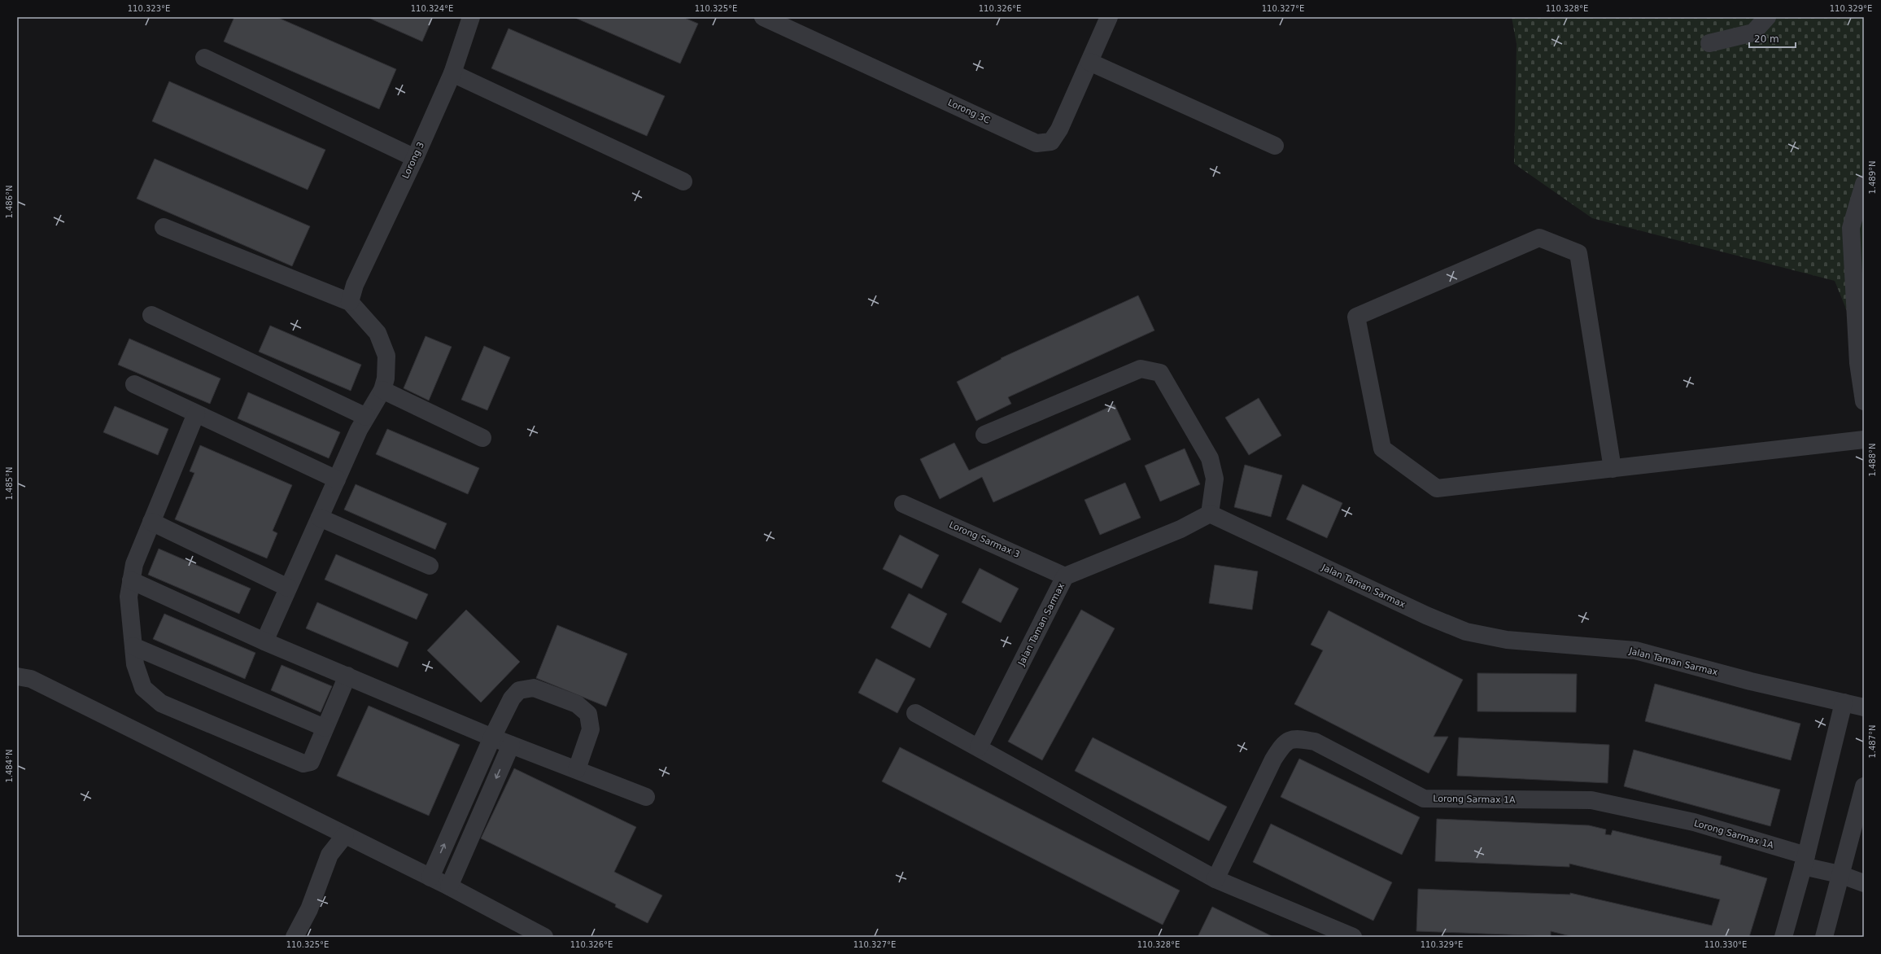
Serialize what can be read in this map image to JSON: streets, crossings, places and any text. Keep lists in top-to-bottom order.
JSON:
{
  "streets": {
    "street": [
      "Lorong 3C",
      "Lorong 3",
      "Lorong Sarmax 3",
      "Jalan Taman Sarmax",
      "Lorong Sarmax 1A"
    ]
  },
  "crossings": [
    ["Lorong Sarmax 3", "Jalan Taman Sarmax"]
  ],
  "scale_bar": "20 m",
  "coordinates": [
    "110.323°E",
    "110.324°E",
    "110.325°E",
    "110.326°E",
    "110.327°E",
    "110.328°E",
    "110.329°E",
    "1.489°N",
    "1.486°N",
    "1.488°N",
    "1.485°N",
    "1.487°N",
    "1.484°N",
    "110.330°E"
  ]
}
